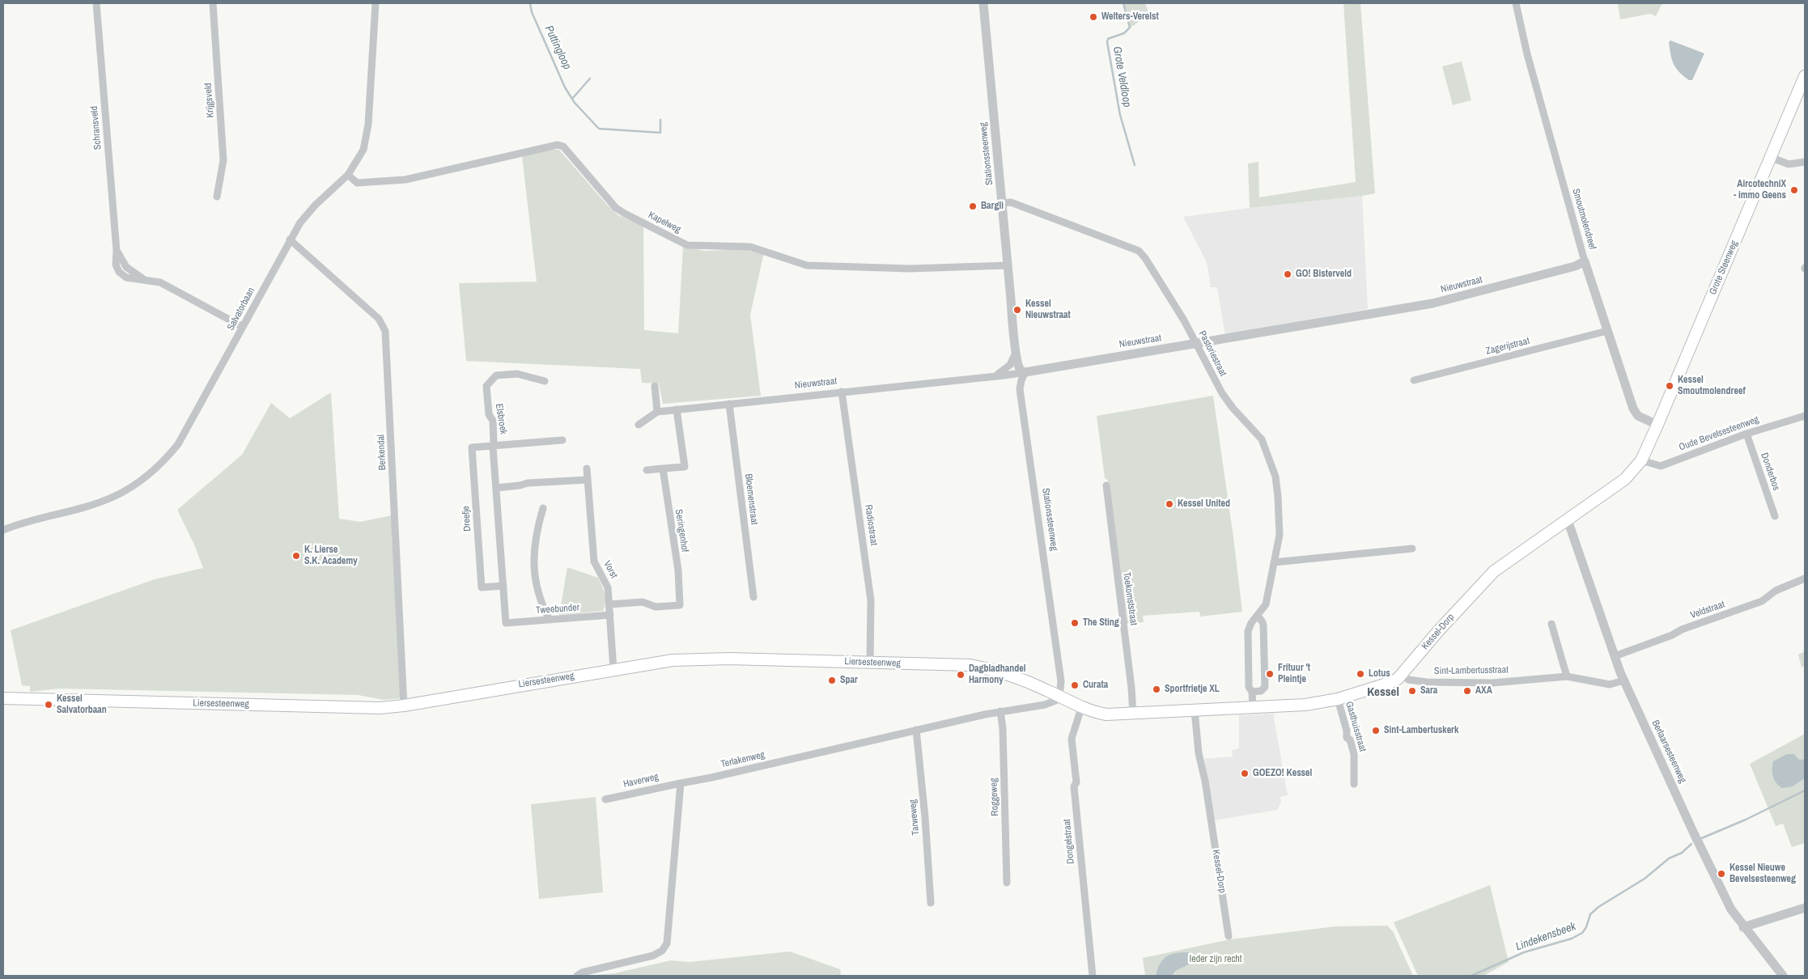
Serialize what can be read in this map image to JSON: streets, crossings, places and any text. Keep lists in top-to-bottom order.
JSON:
{
  "streets": {
    "main road": ["Grote Steenweg", "Kessel-Dorp", "Liersesteenweg"],
    "street": [
      "Krijgsveld",
      "Schransveld",
      "Stationssteenweg",
      "Smoutmolendreef",
      "Kapelweg",
      "Nieuwstraat",
      "Salvatorbaan",
      "Zagerijstraat",
      "Pastoriestraat",
      "Elsbroek",
      "Oude Bevelsesteenweg",
      "Berkendal",
      "Donderbos",
      "Bloemenstraat",
      "Dreefje",
      "Radiostraat",
      "Seringenhof",
      "Vorst",
      "Toekomststraat",
      "Tweebunder",
      "Veldstraat",
      "Sint-Lambertusstraat",
      "Gasthuisstraat",
      "Berlaarsesteenweg",
      "Terlakenweg",
      "Haverweg",
      "Roggeweg",
      "Tarweweg",
      "Dongelstraat"
    ]
  },
  "crossings": [
    ["Schransveld", "Salvatorbaan"],
    ["Stationssteenweg", "Kapelweg"],
    ["Stationssteenweg", "Nieuwstraat"],
    ["Stationssteenweg", "Pastoriestraat"],
    ["Stationssteenweg", "Liersesteenweg"],
    ["Stationssteenweg", "Terlakenweg"],
    ["Smoutmolendreef", "Grote Steenweg"],
    ["Smoutmolendreef", "Nieuwstraat"],
    ["Smoutmolendreef", "Zagerijstraat"],
    ["Kapelweg", "Salvatorbaan"],
    ["Grote Steenweg", "Oude Bevelsesteenweg"],
    ["Grote Steenweg", "Kessel-Dorp"],
    ["Nieuwstraat", "Pastoriestraat"],
    ["Nieuwstraat", "Bloemenstraat"],
    ["Nieuwstraat", "Radiostraat"],
    ["Salvatorbaan", "Berkendal"],
    ["Elsbroek", "Dreefje"],
    ["Oude Bevelsesteenweg", "Donderbos"],
    ["Oude Bevelsesteenweg", "Kessel-Dorp"],
    ["Berkendal", "Liersesteenweg"],
    ["Dreefje", "Tweebunder"],
    ["Radiostraat", "Liersesteenweg"],
    ["Seringenhof", "Vorst"],
    ["Vorst", "Tweebunder"],
    ["Vorst", "Liersesteenweg"],
    ["Toekomststraat", "Kessel-Dorp"],
    ["Veldstraat", "Berlaarsesteenweg"],
    ["Kessel-Dorp", "Liersesteenweg"],
    ["Kessel-Dorp", "Sint-Lambertusstraat"],
    ["Kessel-Dorp", "Gasthuisstraat"],
    ["Kessel-Dorp", "Berlaarsesteenweg"],
    ["Kessel-Dorp", "Dongelstraat"],
    ["Liersesteenweg", "Terlakenweg"],
    ["Liersesteenweg", "Dongelstraat"],
    ["Sint-Lambertusstraat", "Berlaarsesteenweg"],
    ["Terlakenweg", "Haverweg"],
    ["Terlakenweg", "Roggeweg"],
    ["Terlakenweg", "Tarweweg"]
  ],
  "districts": ["Kessel"],
  "water": ["Puttingloop", "Grote Veldloop", "Lindekensbeek"],
  "parks": ["Ieder zijn recht"],
  "places": [
    "Welters-Verelst",
    "AircotechniX - immo Geens",
    "Bargli",
    "GO! Bisterveld",
    "Kessel Nieuwstraat",
    "Kessel Smoutmolendreef",
    "Kessel United",
    "K. Lierse S.K. Academy",
    "The Sting",
    "Frituur 't Pleintje",
    "Lotus",
    "Dagbladhandel Harmony",
    "Spar",
    "Curata",
    "Sportfrietje XL",
    "Sara",
    "AXA",
    "Kessel Salvatorbaan",
    "Sint-Lambertuskerk",
    "GOEZO! Kessel",
    "Kessel Nieuwe Bevelsesteenweg"
  ]
}
